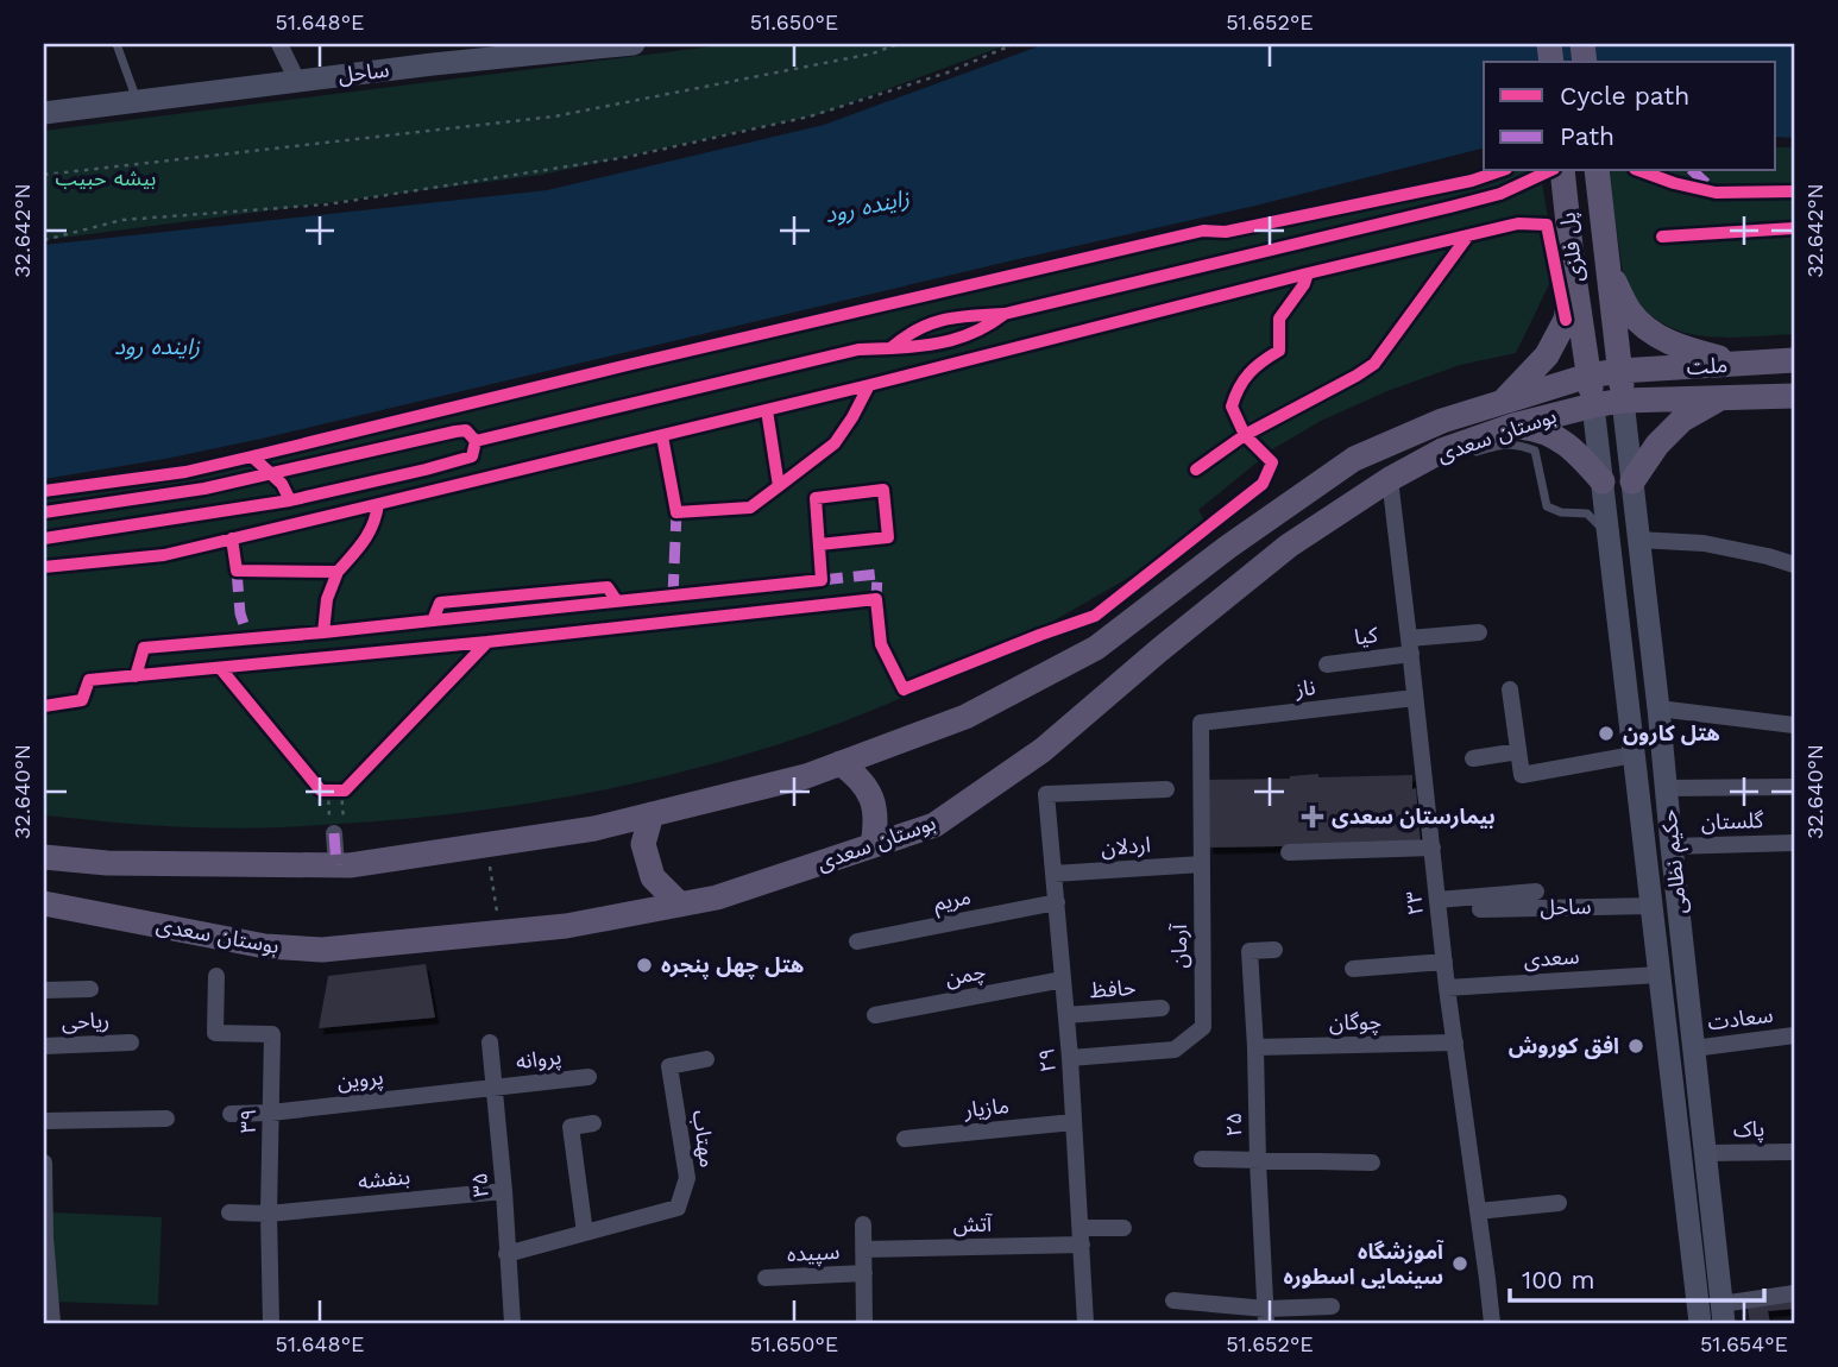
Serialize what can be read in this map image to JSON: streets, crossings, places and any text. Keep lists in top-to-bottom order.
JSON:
{
  "streets": {
    "main road": [
      "ساحل",
      "پل فلزی",
      "ملت",
      "بوستان سعدی",
      "حکیم نظامی"
    ],
    "street": [
      "کیا",
      "ناز",
      "گلستان",
      "اردلان",
      "مریم",
      "۲۳",
      "آرمان",
      "سعدی",
      "چمن",
      "حافظ",
      "سعادت",
      "ریاحی",
      "چوگان",
      "پروانه",
      "۲۹",
      "پروین",
      "مازیار",
      "۳۹",
      "۲۵",
      "پاک",
      "مهتاب",
      "بنفشه",
      "۳۵",
      "آتش",
      "سپیده"
    ]
  },
  "crossings": [
    ["ساحل", "حکیم نظامی"],
    ["پل فلزی", "ملت"],
    ["پل فلزی", "بوستان سعدی"],
    ["پل فلزی", "حکیم نظامی"],
    ["ملت", "بوستان سعدی"],
    ["ملت", "حکیم نظامی"],
    ["بوستان سعدی", "حکیم نظامی"],
    ["بوستان سعدی", "۲۳"],
    ["کیا", "۲۳"],
    ["ناز", "۲۳"],
    ["ناز", "آرمان"],
    ["گلستان", "حکیم نظامی"],
    ["اردلان", "آرمان"],
    ["اردلان", "۲۹"],
    ["حکیم نظامی", "سعدی"],
    ["حکیم نظامی", "سعادت"],
    ["حکیم نظامی", "پاک"],
    ["مریم", "۲۹"],
    ["۲۳", "سعدی"],
    ["۲۳", "چوگان"],
    ["آرمان", "۲۹"],
    ["چمن", "۲۹"],
    ["حافظ", "۲۹"],
    ["چوگان", "۲۵"],
    ["پروانه", "پروین"],
    ["پروانه", "۳۵"],
    ["۲۹", "مازیار"],
    ["۲۹", "آتش"],
    ["پروین", "۳۹"],
    ["پروین", "۳۵"],
    ["۳۹", "بنفشه"],
    ["مهتاب", "۳۵"],
    ["بنفشه", "۳۵"]
  ],
  "water": ["زاینده رود"],
  "parks": ["بیشه حبیب"],
  "places": {
    "other": [
      "هتل کارون",
      "هتل چهل پنجره",
      "افق کوروش",
      "آموزشگاه سینمایی اسطوره"
    ],
    "health": ["بیمارستان سعدی"]
  },
  "legend": ["Cycle path", "Path"],
  "scale_bar": "100 m",
  "coordinates": [
    "51.648°E",
    "51.650°E",
    "51.652°E",
    "32.642°N",
    "32.640°N",
    "51.654°E"
  ]
}
